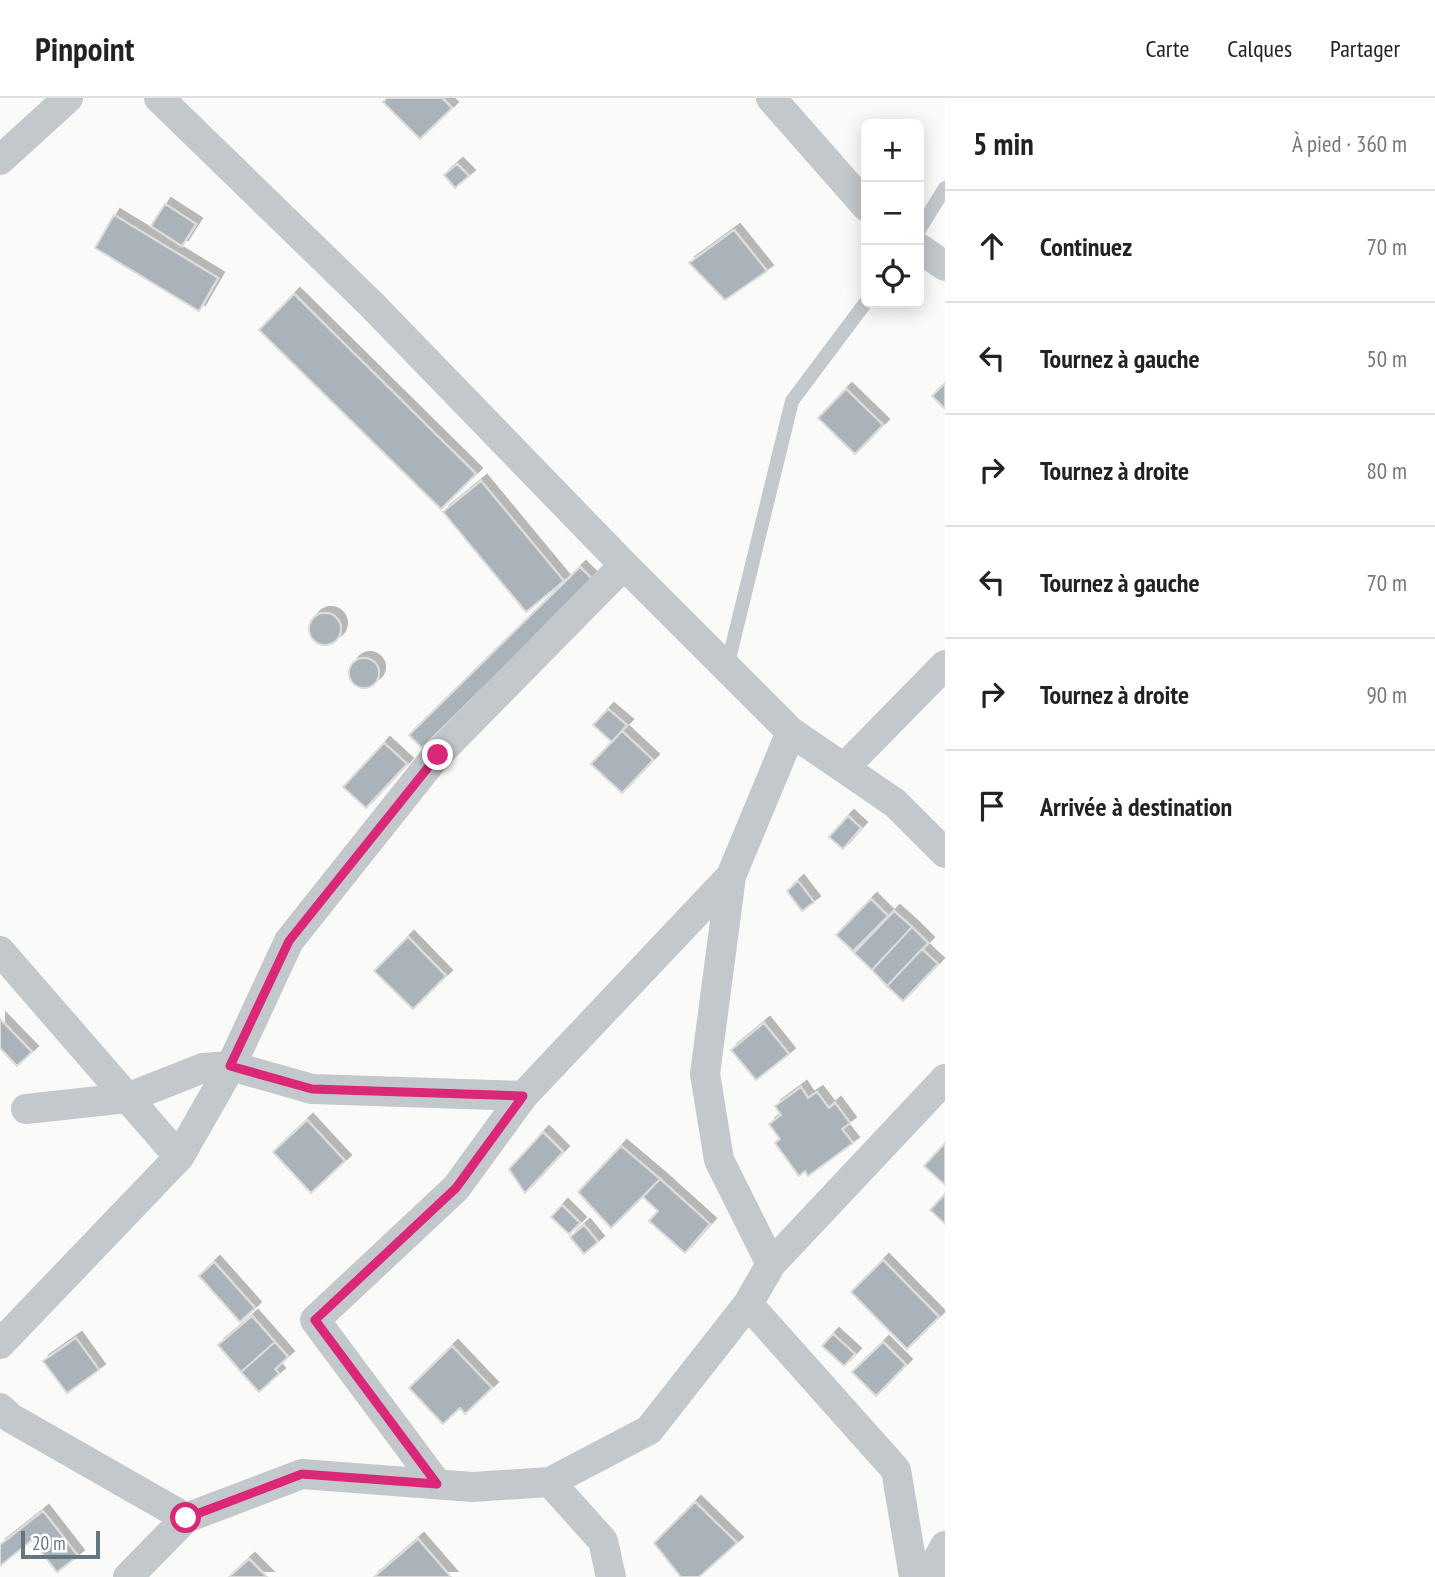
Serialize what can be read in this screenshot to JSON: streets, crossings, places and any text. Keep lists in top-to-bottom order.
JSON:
{
  "scale_bar": "20 m",
  "page": {
    "header": "Pinpoint",
    "nav": ["Carte", "Calques", "Partager"],
    "heading": ["5 min", "À pied · 360 m"],
    "map_buttons": ["+", "−"],
    "list": [
      ["Continuez", "70 m"],
      ["Tournez à gauche", "50 m"],
      ["Tournez à droite", "80 m"],
      ["Tournez à gauche", "70 m"],
      ["Tournez à droite", "90 m"],
      "Arrivée à destination"
    ],
    "scale": "20 m"
  }
}
